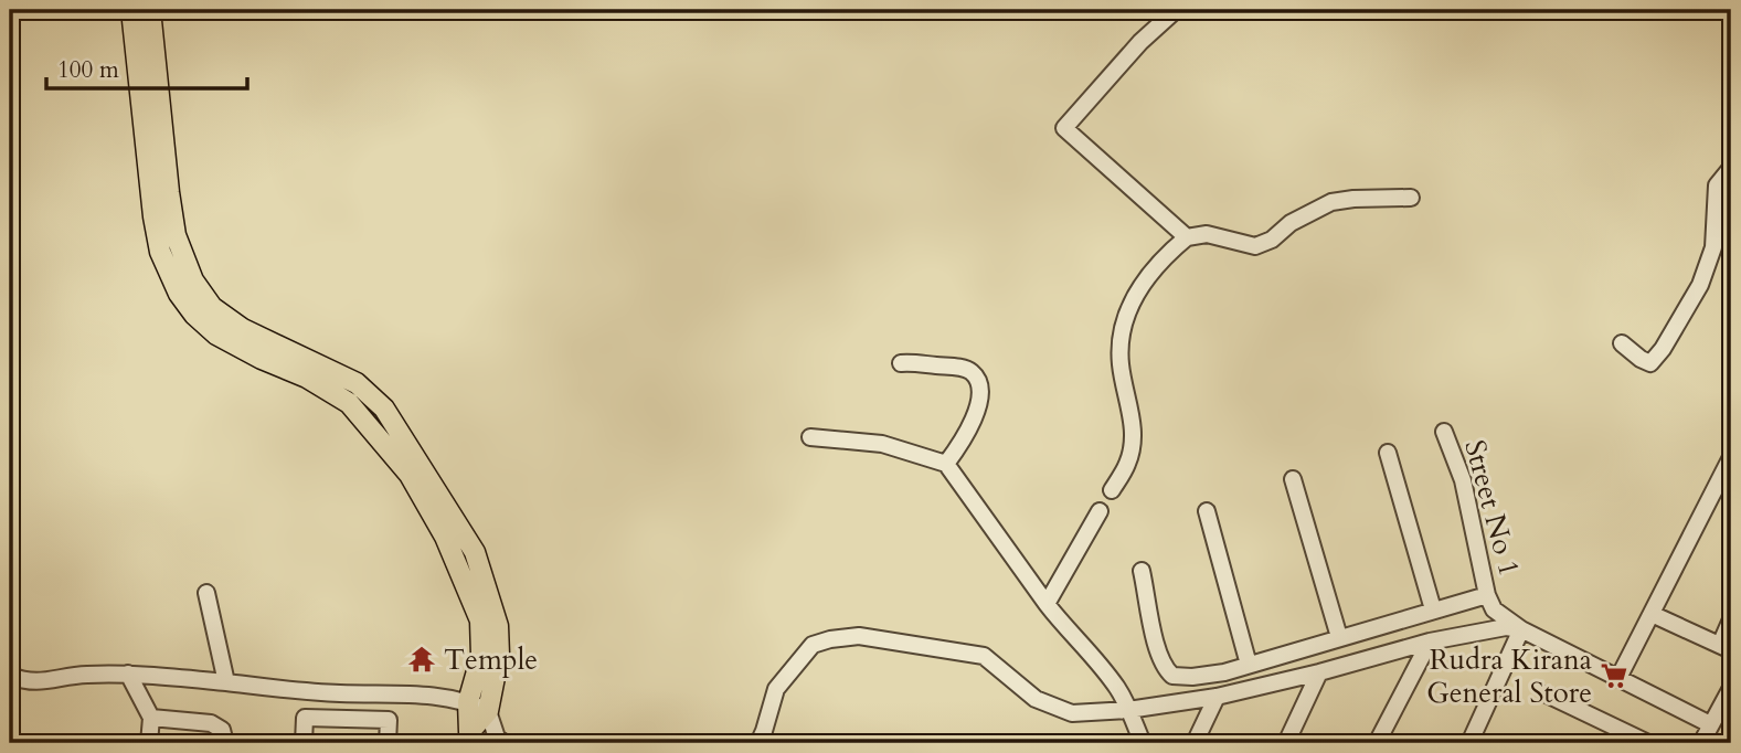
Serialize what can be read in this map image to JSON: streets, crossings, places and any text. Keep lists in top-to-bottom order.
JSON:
{
  "streets": {
    "street": ["Street No 1"]
  },
  "places": {
    "temple": ["Temple"],
    "supermarket": ["Rudra Kirana General Store"]
  },
  "scale_bar": "100 m"
}
